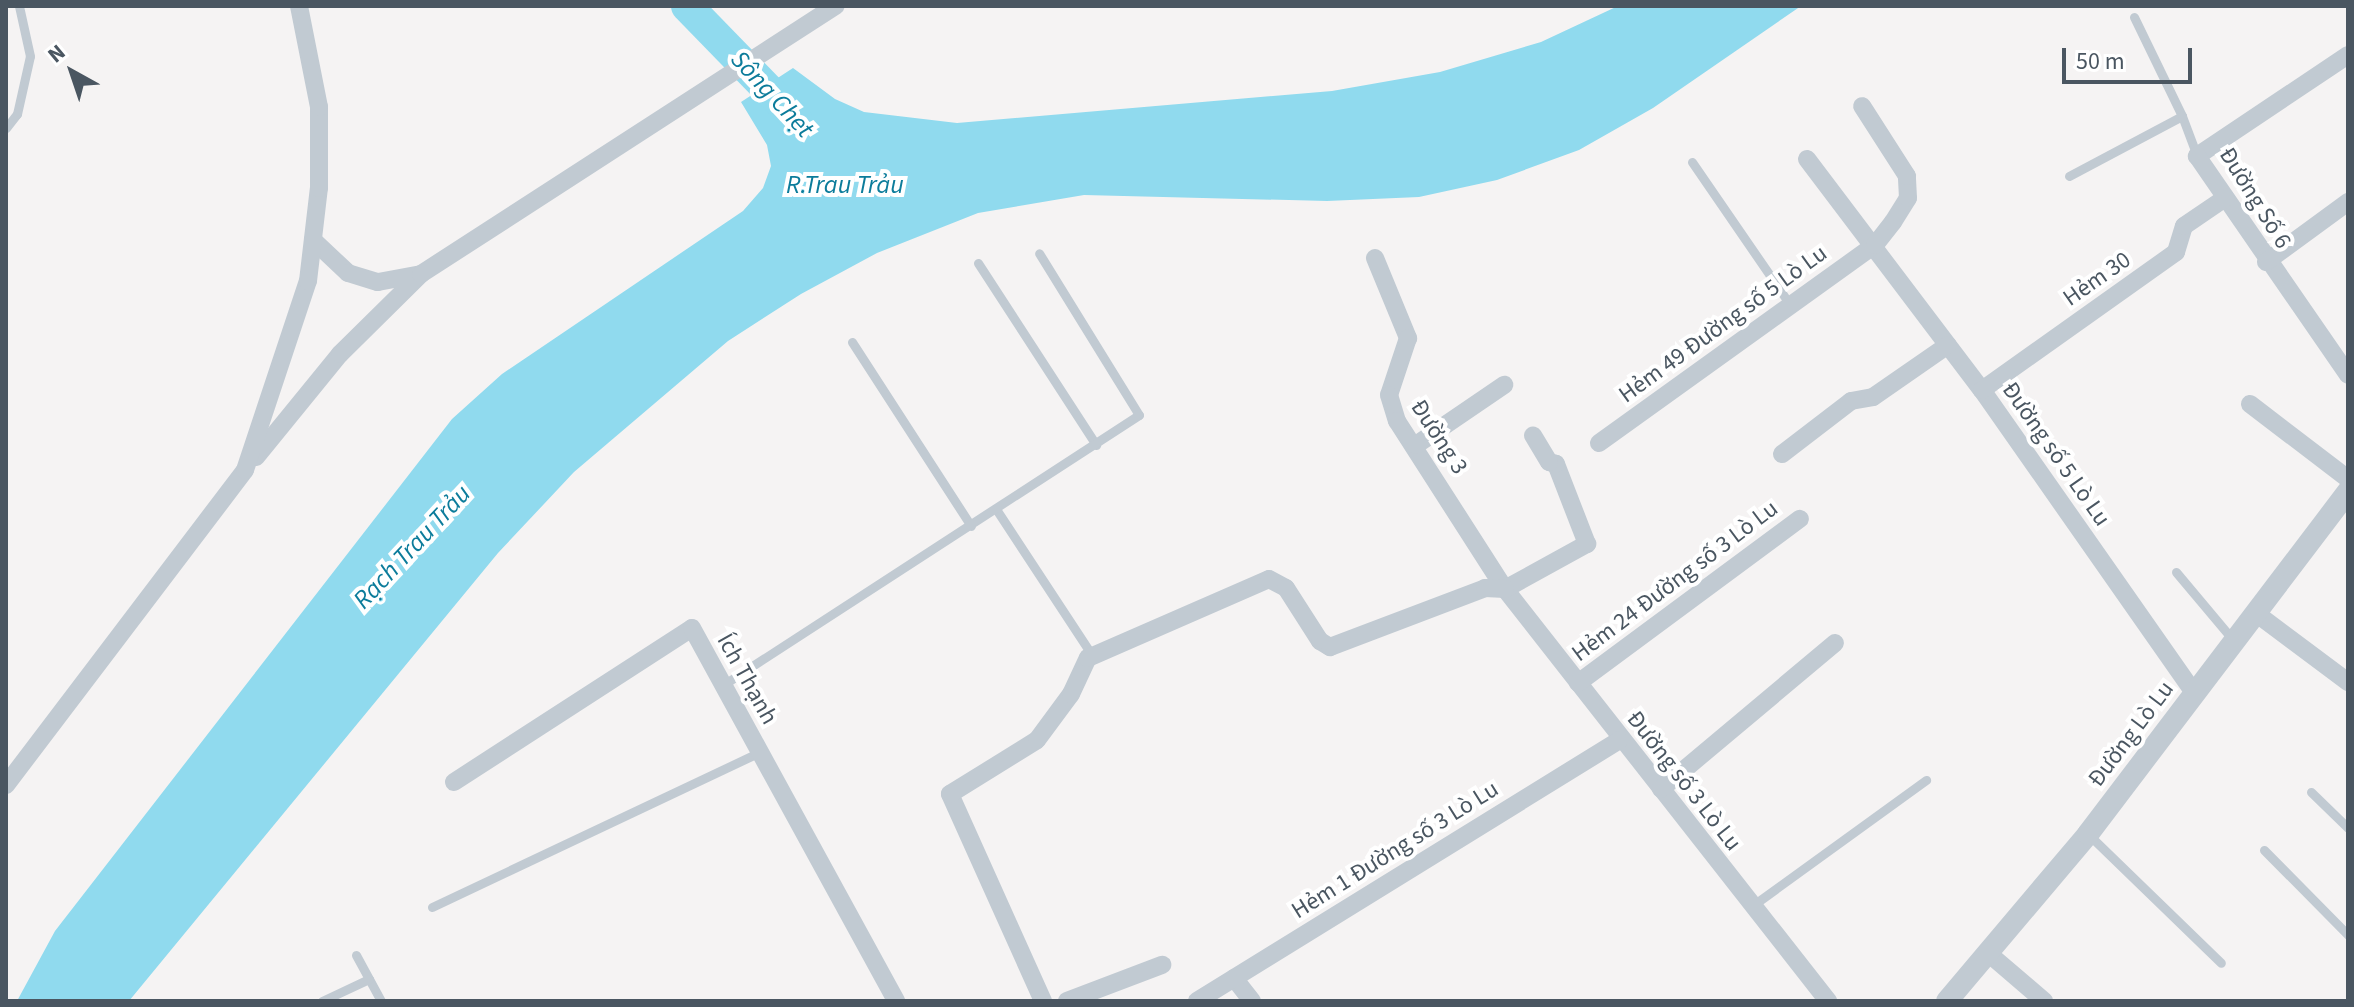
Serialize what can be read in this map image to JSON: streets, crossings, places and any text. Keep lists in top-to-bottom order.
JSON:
{
  "streets": {
    "street": [
      "Đường Số 6",
      "Hẻm 30",
      "Hẻm 49 Đường số 5 Lò Lu",
      "Đường 3",
      "Đường số 5 Lò Lu",
      "Hẻm 24 Đường số 3 Lò Lu",
      "Ích Thạnh",
      "Đường Lò Lu",
      "Đường số 3 Lò Lu",
      "Hẻm 1 Đường số 3 Lò Lu"
    ]
  },
  "crossings": [
    ["Đường Số 6", "Hẻm 30"],
    ["Hẻm 30", "Đường số 5 Lò Lu"],
    ["Hẻm 49 Đường số 5 Lò Lu", "Đường số 5 Lò Lu"],
    ["Đường 3", "Đường số 3 Lò Lu"],
    ["Đường số 5 Lò Lu", "Đường Lò Lu"],
    ["Hẻm 24 Đường số 3 Lò Lu", "Đường số 3 Lò Lu"],
    ["Đường số 3 Lò Lu", "Hẻm 1 Đường số 3 Lò Lu"]
  ],
  "water": ["Sông Chẹt", "R.Trau Trảu", "Rạch Trau Trảu"],
  "scale_bar": "50 m",
  "north": "top left"
}
